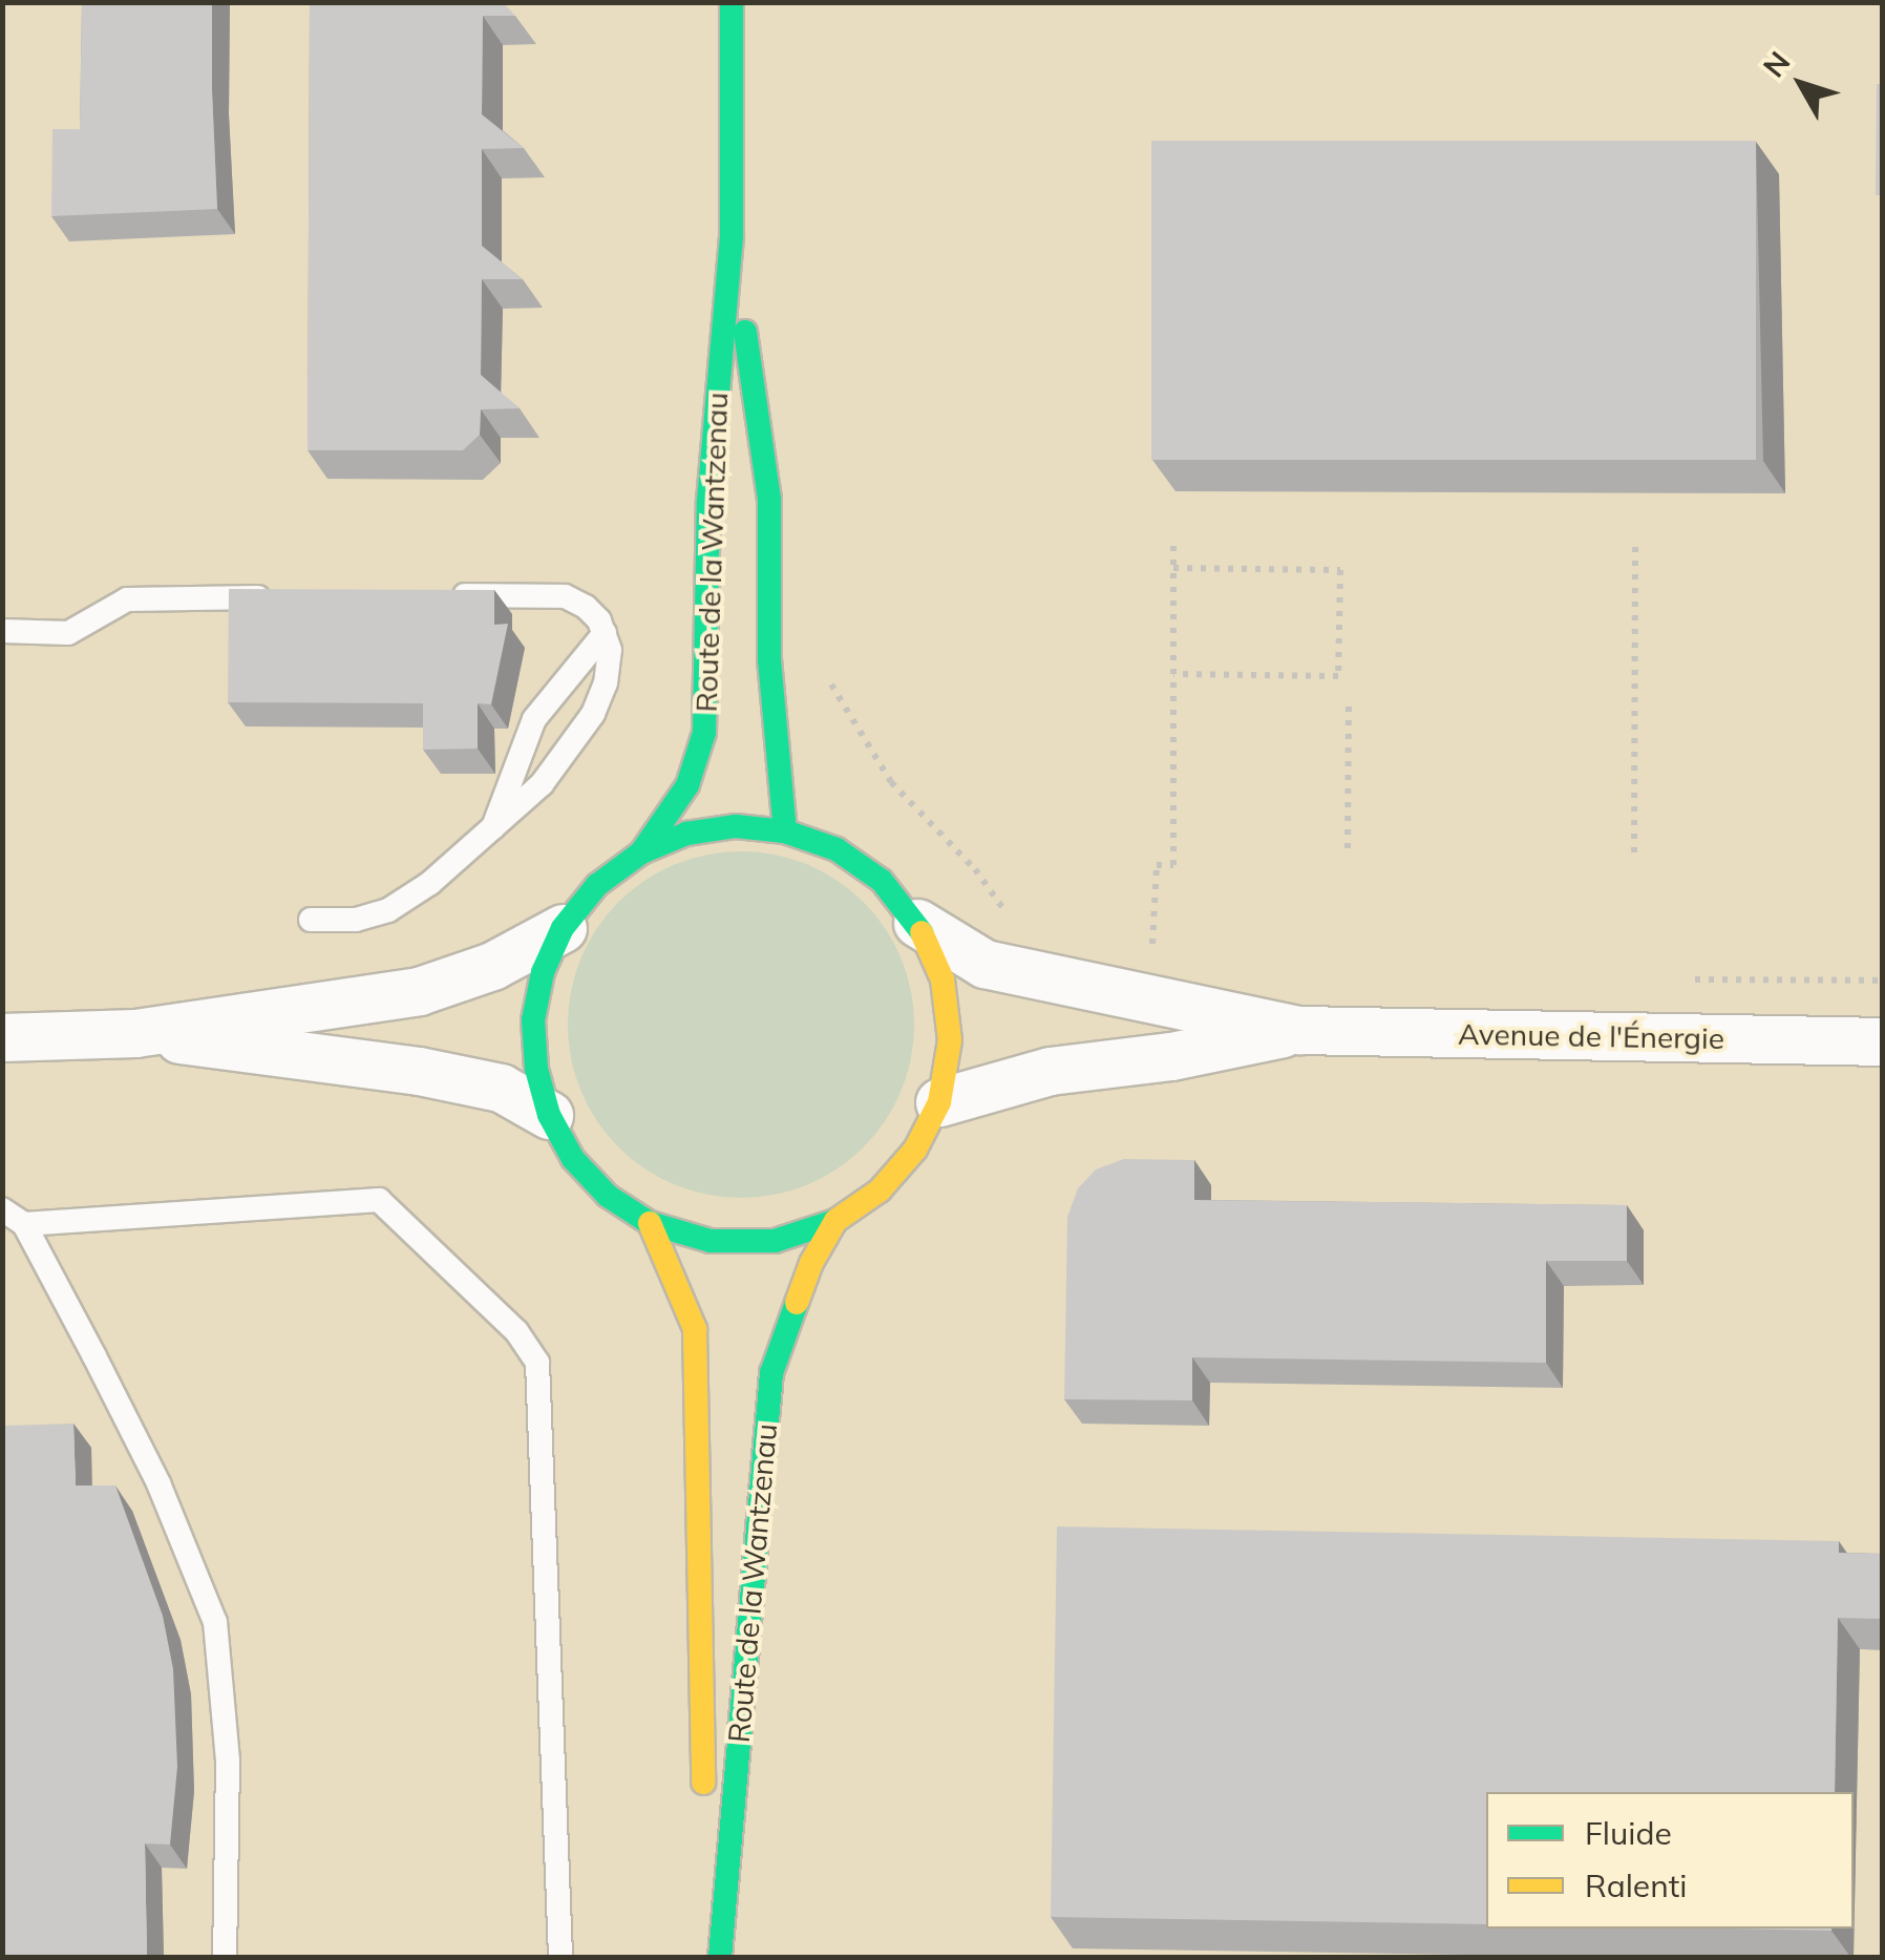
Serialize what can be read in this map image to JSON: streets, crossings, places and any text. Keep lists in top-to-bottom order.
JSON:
{
  "streets": {
    "main road": ["Route de la Wantzenau"],
    "street": ["Avenue de l'Énergie"]
  },
  "legend": ["Fluide", "Ralenti"],
  "north": "top left"
}
